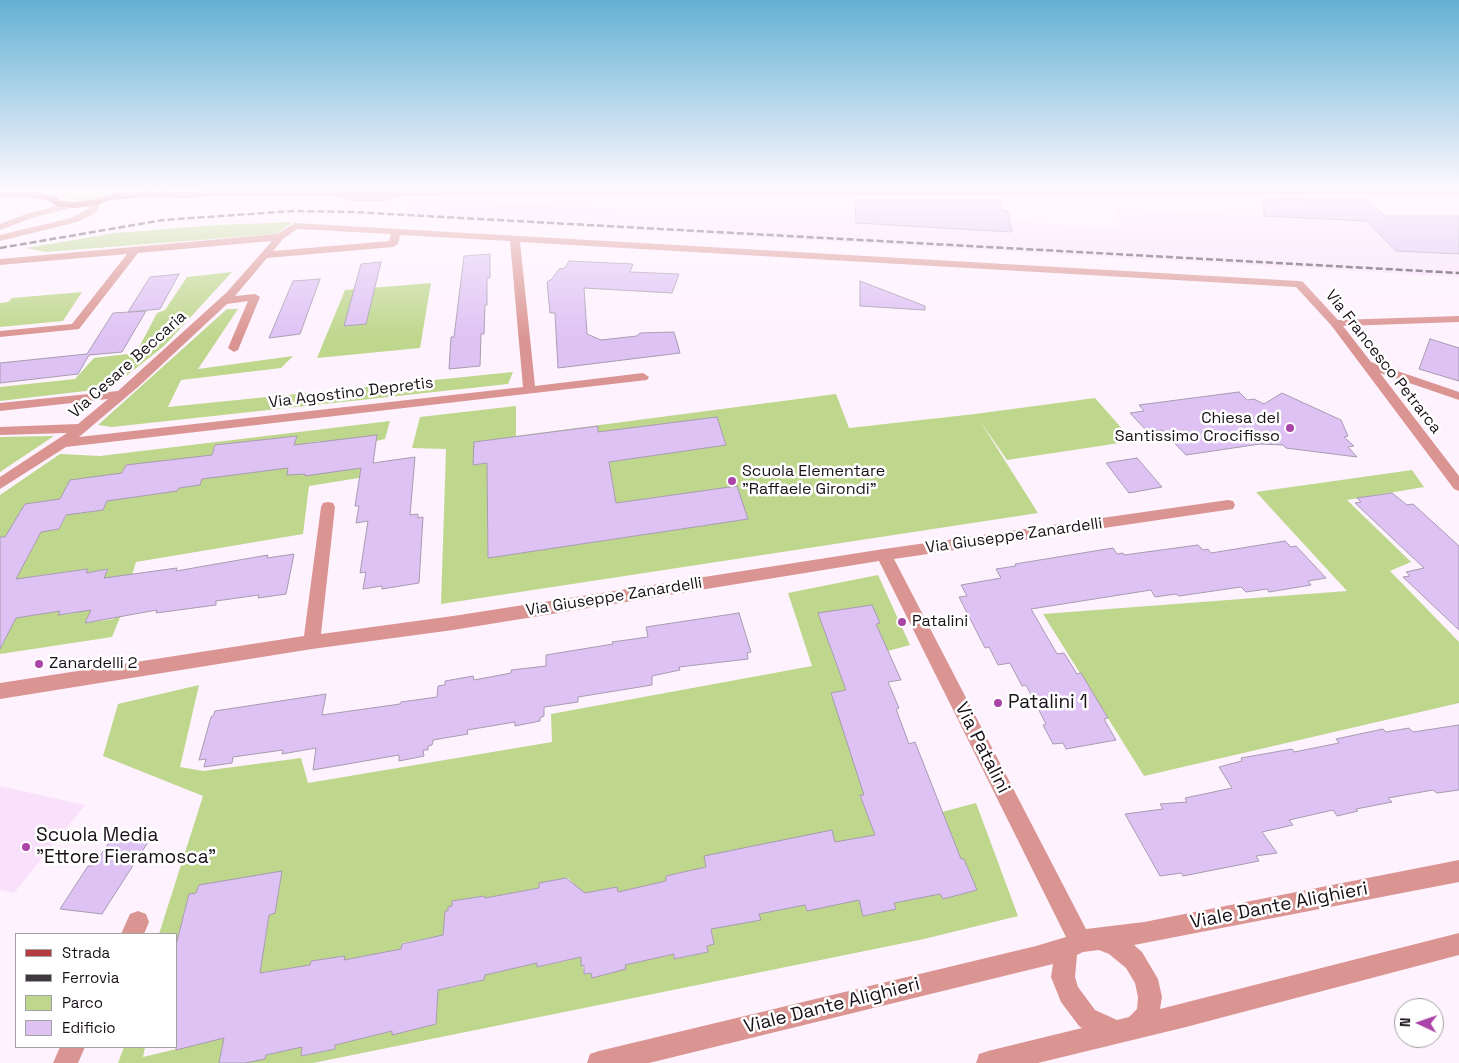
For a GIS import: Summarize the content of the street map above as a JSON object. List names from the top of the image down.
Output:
{
  "streets": {
    "street": [
      "Via Francesco Petrarca",
      "Via Cesare Beccaria",
      "Via Agostino Depretis",
      "Via Giuseppe Zanardelli",
      "Via Patalini",
      "Viale Dante Alighieri"
    ]
  },
  "crossings": [
    ["Via Cesare Beccaria", "Via Agostino Depretis"],
    ["Via Giuseppe Zanardelli", "Via Patalini"],
    ["Via Patalini", "Viale Dante Alighieri"]
  ],
  "places": [
    "Chiesa del Santissimo Crocifisso",
    "Scuola Elementare \"Raffaele Girondi\"",
    "Patalini",
    "Zanardelli 2",
    "Patalini 1",
    "Scuola Media \"Ettore Fieramosca\""
  ],
  "legend": [
    "Strada",
    "Ferrovia",
    "Parco",
    "Edificio"
  ],
  "north": "left"
}
